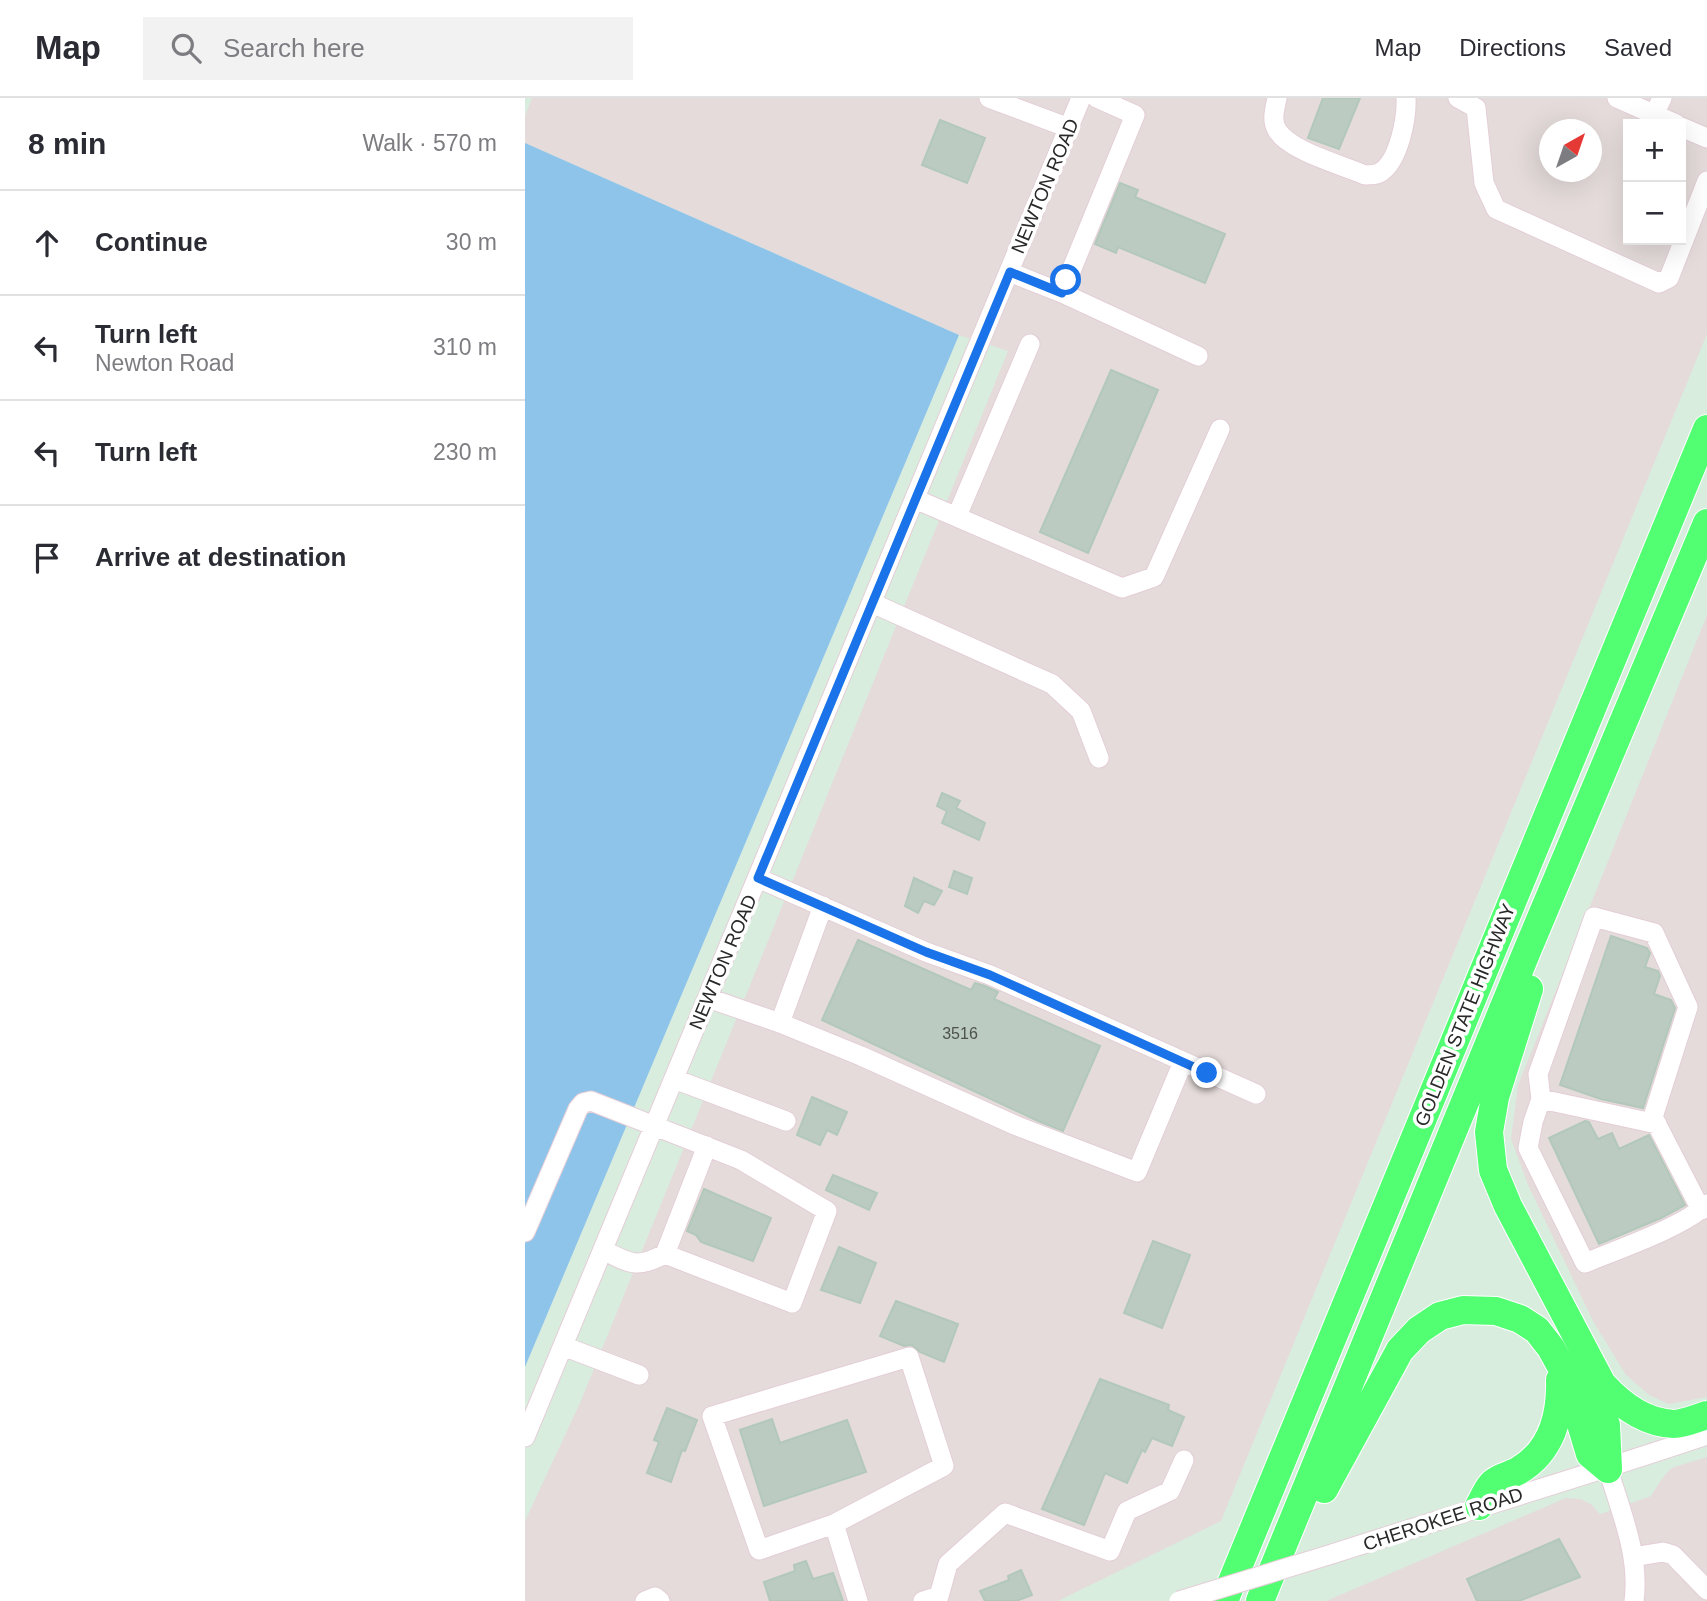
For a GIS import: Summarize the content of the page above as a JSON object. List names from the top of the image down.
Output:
{
  "streets": {
    "highway": ["GOLDEN STATE HIGHWAY"],
    "street": ["NEWTON ROAD", "CHEROKEE ROAD"]
  },
  "house_numbers": ["3516"],
  "north": "top right",
  "page": {
    "header": "Map",
    "search": "Search here",
    "nav": ["Map", "Directions", "Saved"],
    "heading": ["8 min", "Walk · 570 m"],
    "map_buttons": ["+", "−"],
    "list": [
      ["Continue", "30 m"],
      ["Turn left", "Newton Road", "310 m"],
      ["Turn left", "230 m"],
      "Arrive at destination"
    ]
  }
}
